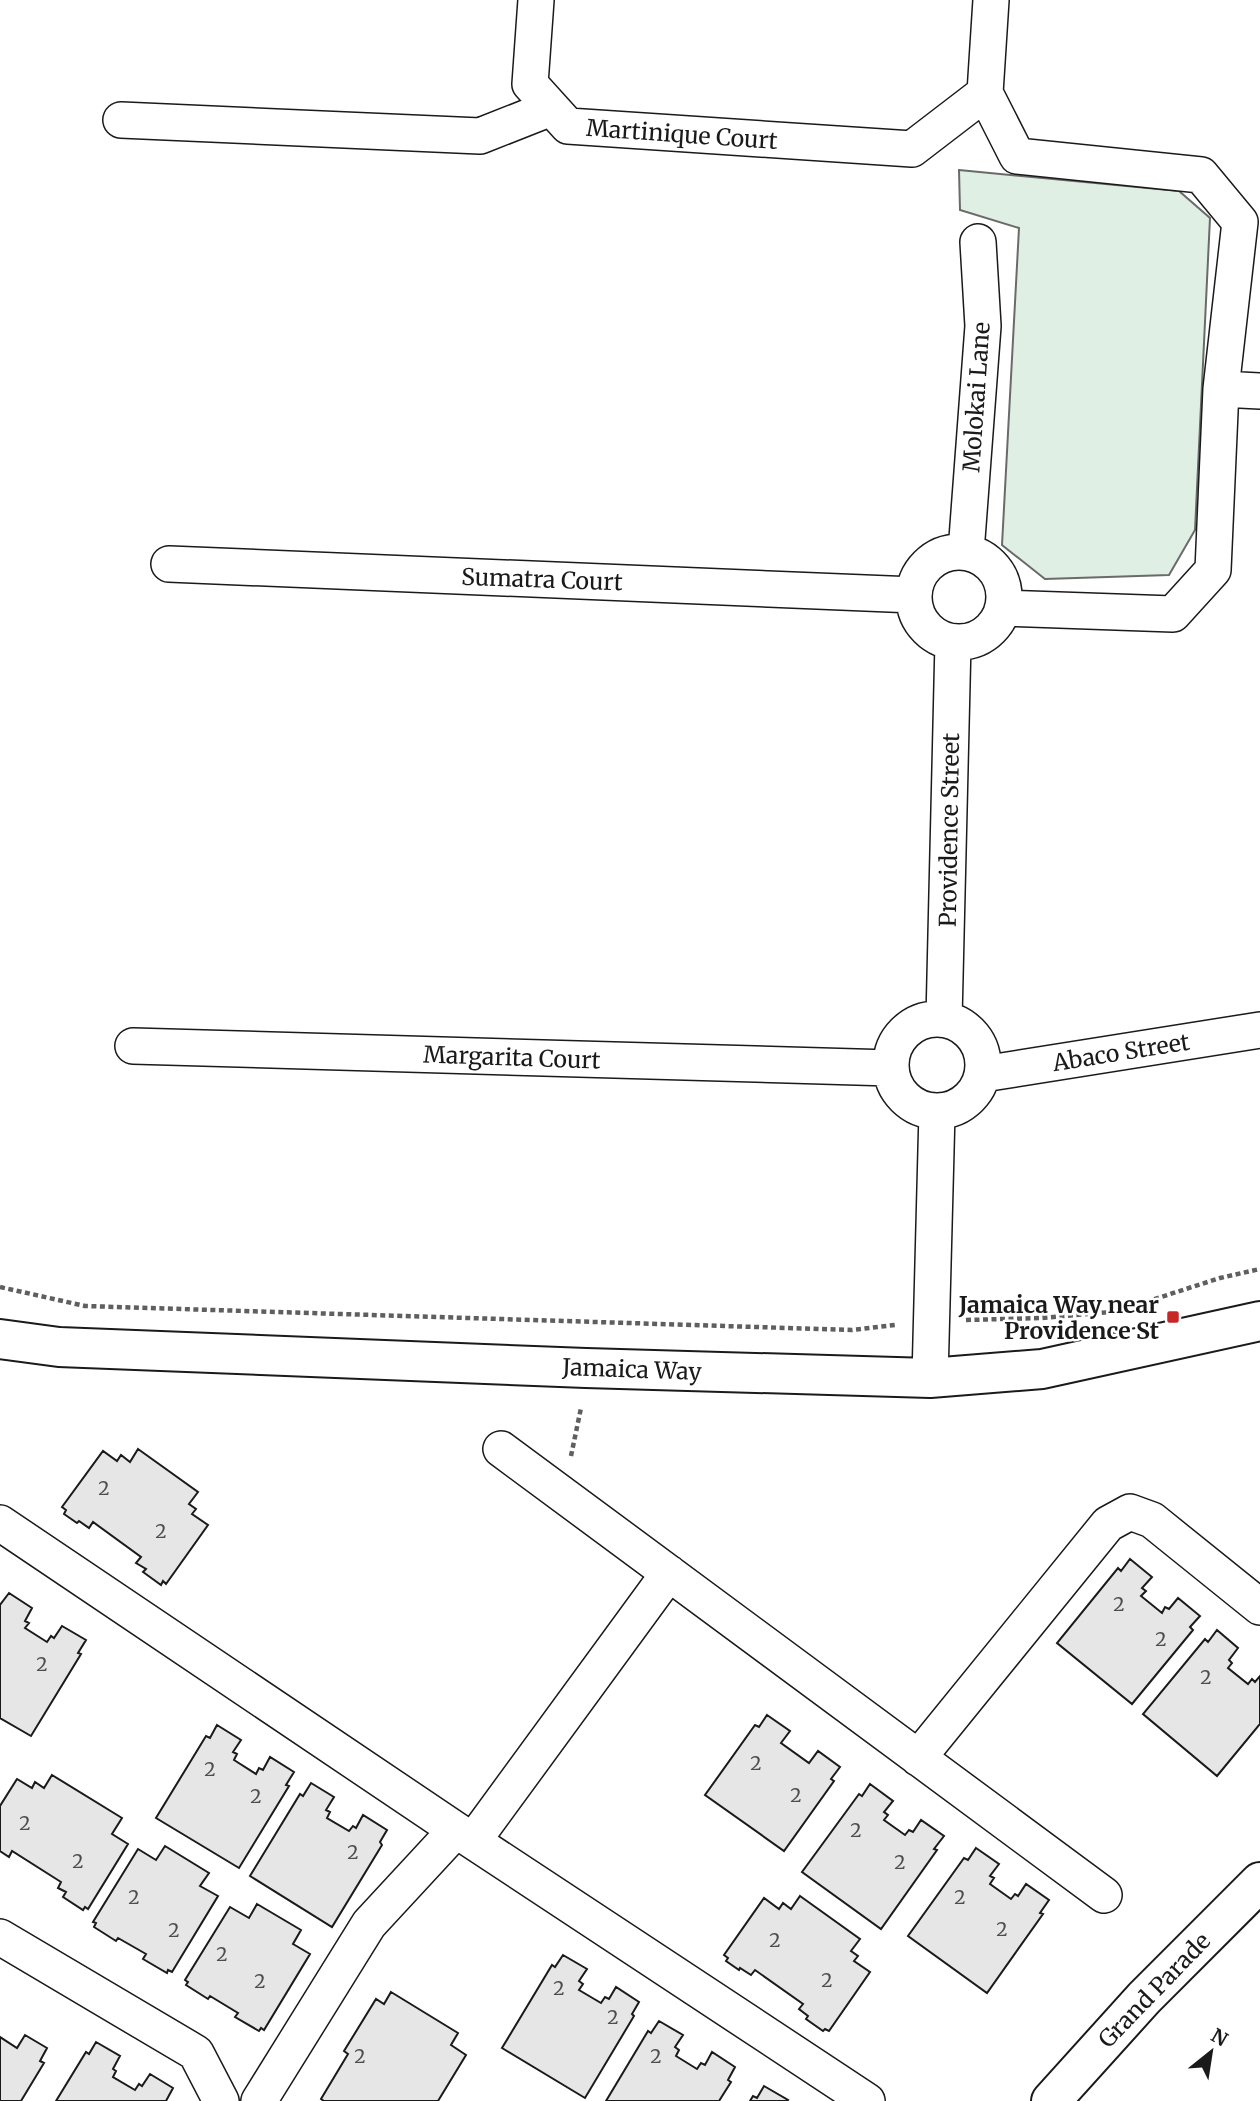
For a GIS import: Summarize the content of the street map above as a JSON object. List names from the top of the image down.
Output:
{
  "streets": {
    "street": [
      "Martinique Court",
      "Molokai Lane",
      "Sumatra Court",
      "Providence Street",
      "Abaco Street",
      "Margarita Court",
      "Jamaica Way",
      "Grand Parade"
    ]
  },
  "crossings": [
    ["Molokai Lane", "Sumatra Court"],
    ["Molokai Lane", "Providence Street"],
    ["Sumatra Court", "Providence Street"],
    ["Providence Street", "Abaco Street"],
    ["Providence Street", "Margarita Court"],
    ["Abaco Street", "Margarita Court"]
  ],
  "places": {
    "transit": ["Jamaica Way near Providence St"]
  },
  "house_numbers": [
    "2",
    "2",
    "2",
    "2",
    "2",
    "2",
    "2",
    "2",
    "2",
    "2",
    "2",
    "2",
    "2",
    "2",
    "2",
    "2",
    "2",
    "2",
    "2",
    "2",
    "2",
    "2",
    "2",
    "2",
    "2",
    "2",
    "2"
  ],
  "north": "top right"
}
